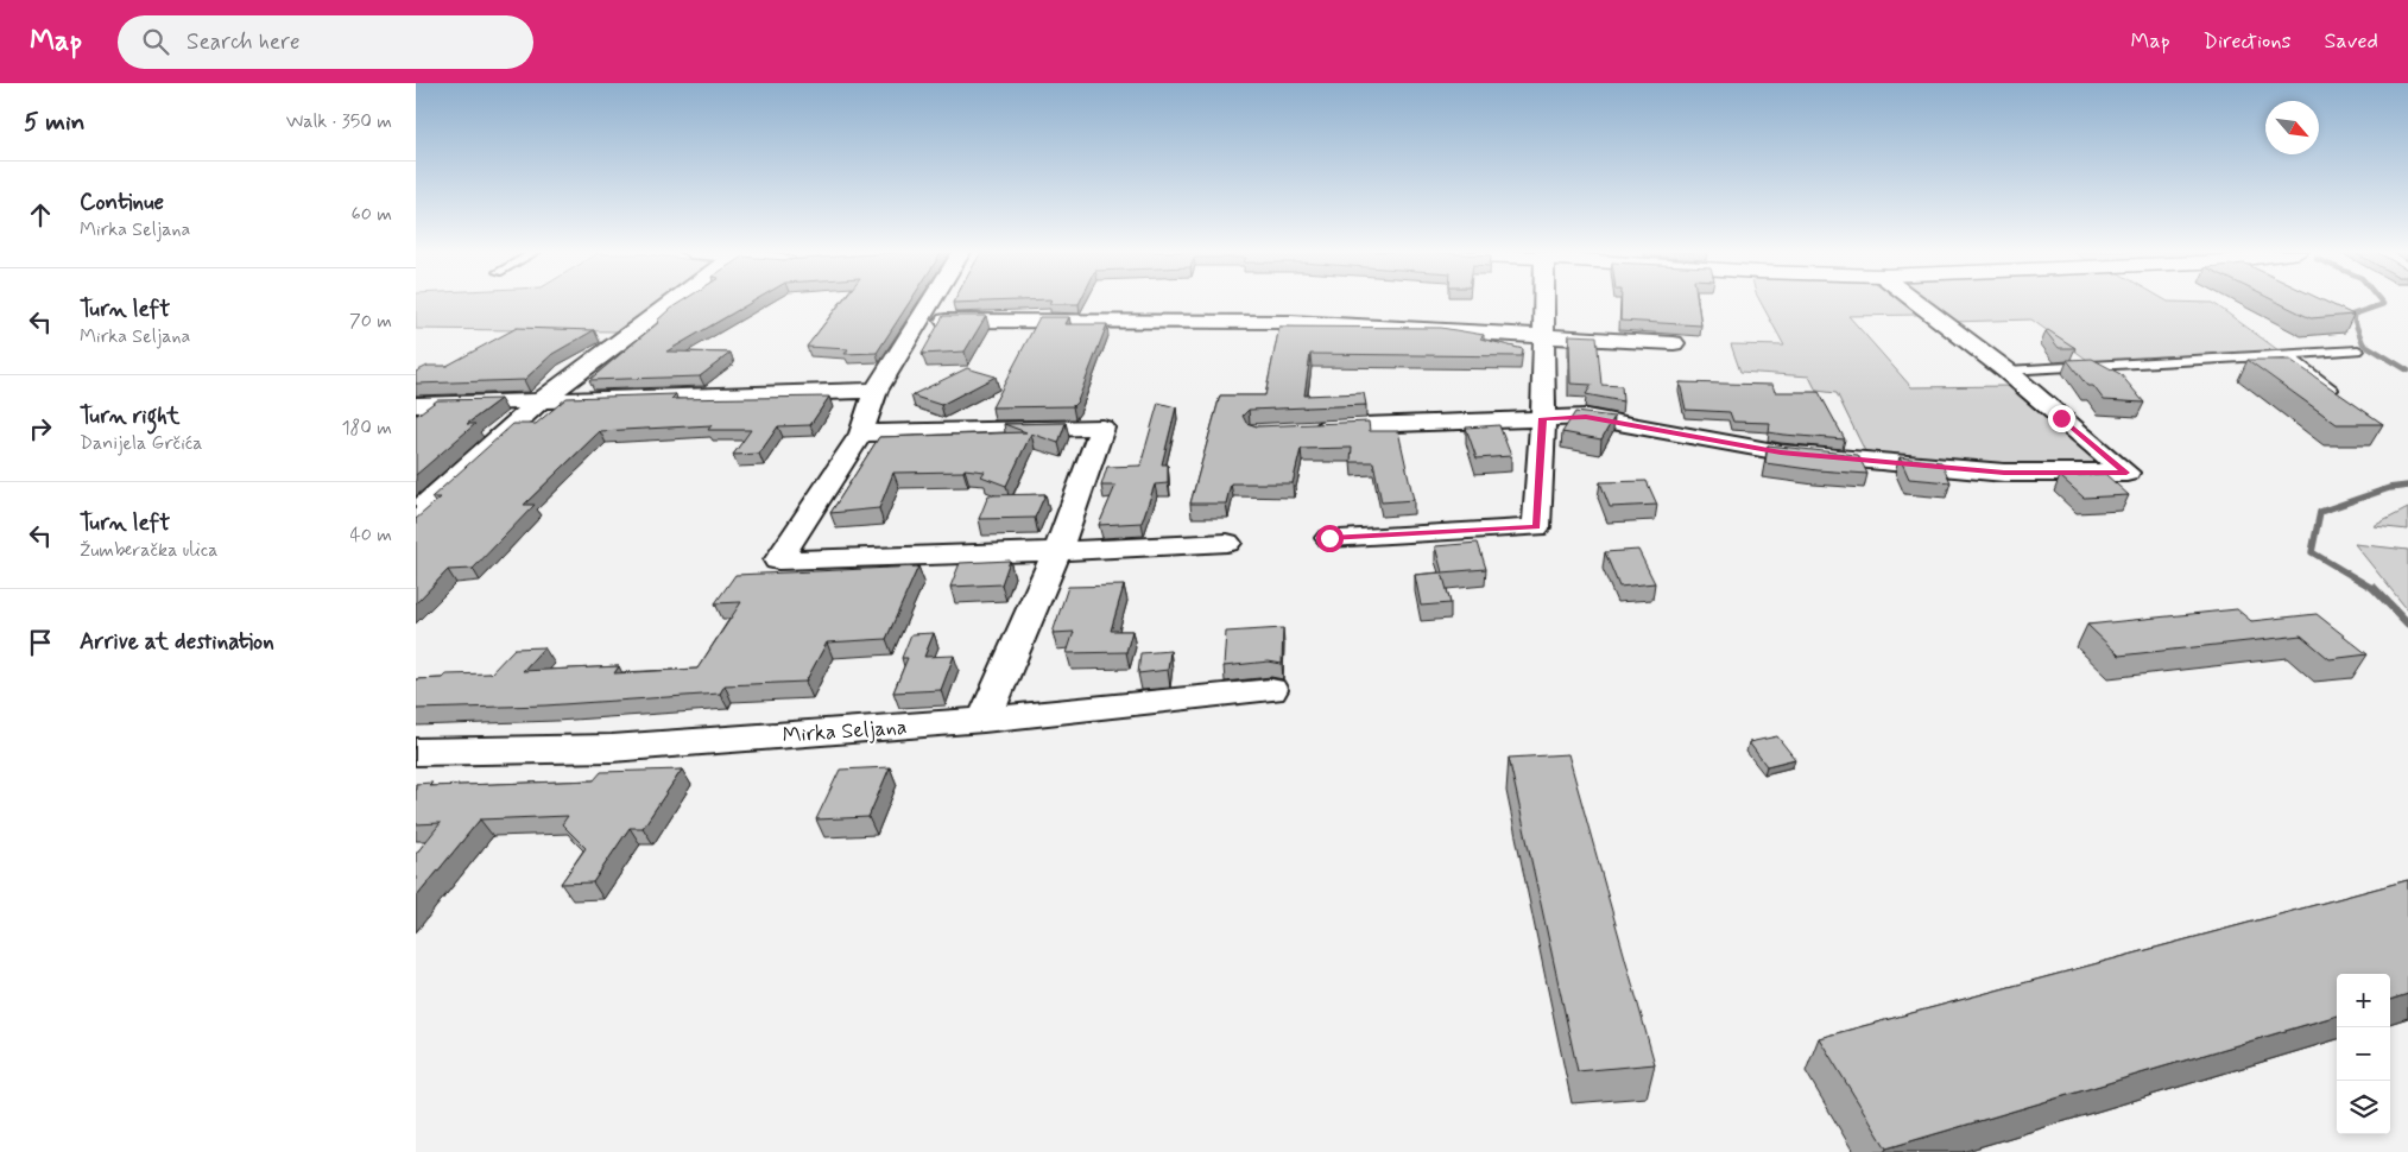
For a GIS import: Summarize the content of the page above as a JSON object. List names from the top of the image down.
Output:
{
  "streets": {
    "street": ["Mirka Seljana"]
  },
  "north": "bottom right",
  "page": {
    "header": "Map",
    "search": "Search here",
    "nav": ["Map", "Directions", "Saved"],
    "heading": ["5 min", "Walk · 350 m"],
    "list": [
      ["Continue", "Mirka Seljana", "60 m"],
      ["Turn left", "Mirka Seljana", "70 m"],
      ["Turn right", "Danijela Grčića", "180 m"],
      ["Turn left", "Žumberačka ulica", "40 m"],
      "Arrive at destination"
    ],
    "map_buttons": ["+", "−"]
  }
}
